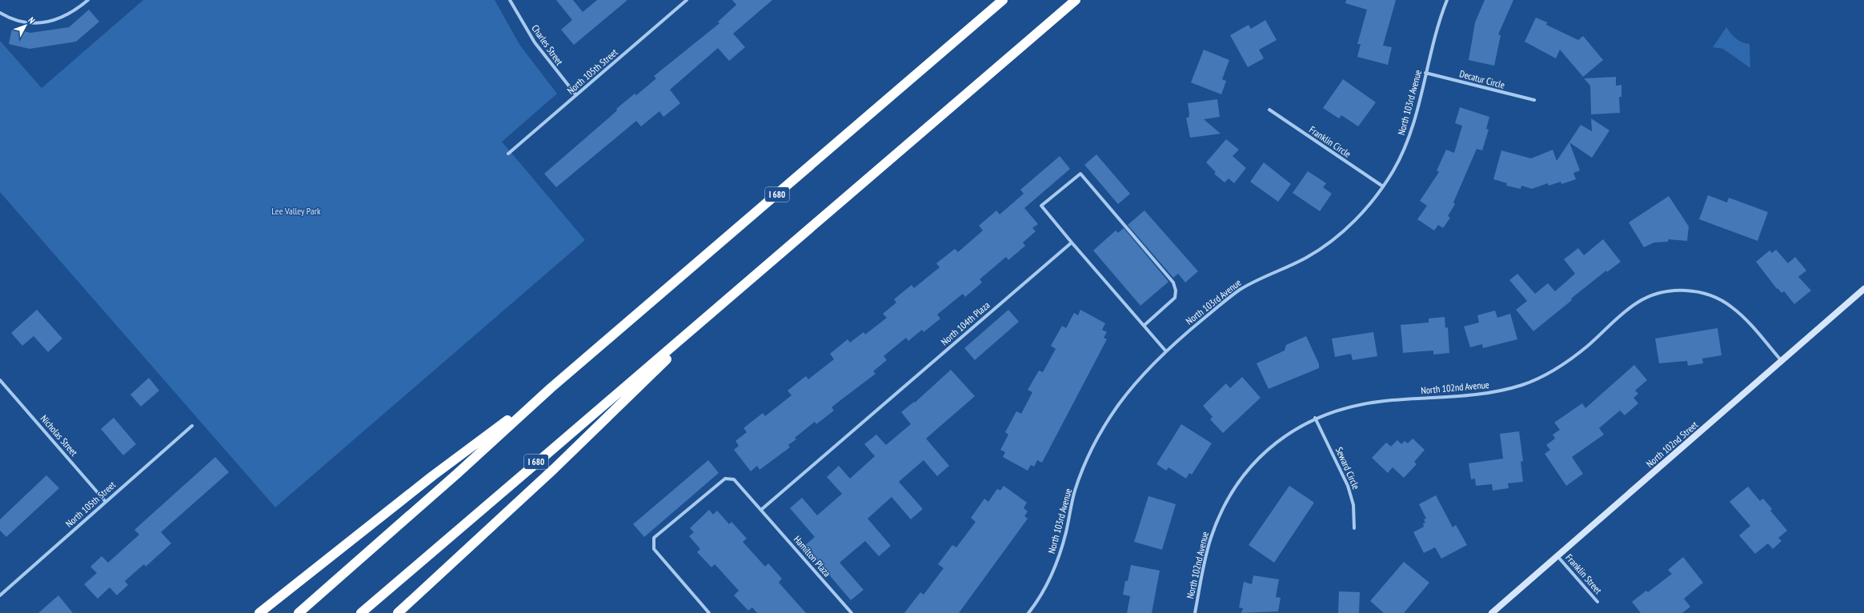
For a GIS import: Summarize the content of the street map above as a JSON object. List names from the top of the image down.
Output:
{
  "streets": {
    "highway": ["I 680"],
    "main road": ["North 102nd Street"],
    "street": [
      "Charles Street",
      "North 105th Street",
      "Decatur Circle",
      "North 103rd Avenue",
      "Franklin Circle",
      "North 104th Plaza",
      "North 102nd Avenue",
      "Nicholas Street",
      "Seward Circle",
      "Hamilton Plaza",
      "Franklin Street"
    ]
  },
  "crossings": [
    ["Charles Street", "North 105th Street"],
    ["North 105th Street", "Nicholas Street"],
    ["Decatur Circle", "North 103rd Avenue"],
    ["North 103rd Avenue", "Franklin Circle"],
    ["North 104th Plaza", "Hamilton Plaza"],
    ["North 102nd Avenue", "North 102nd Street"],
    ["North 102nd Avenue", "Seward Circle"],
    ["North 102nd Street", "Franklin Street"]
  ],
  "parks": ["Lee Valley Park"],
  "north": "top right"
}
